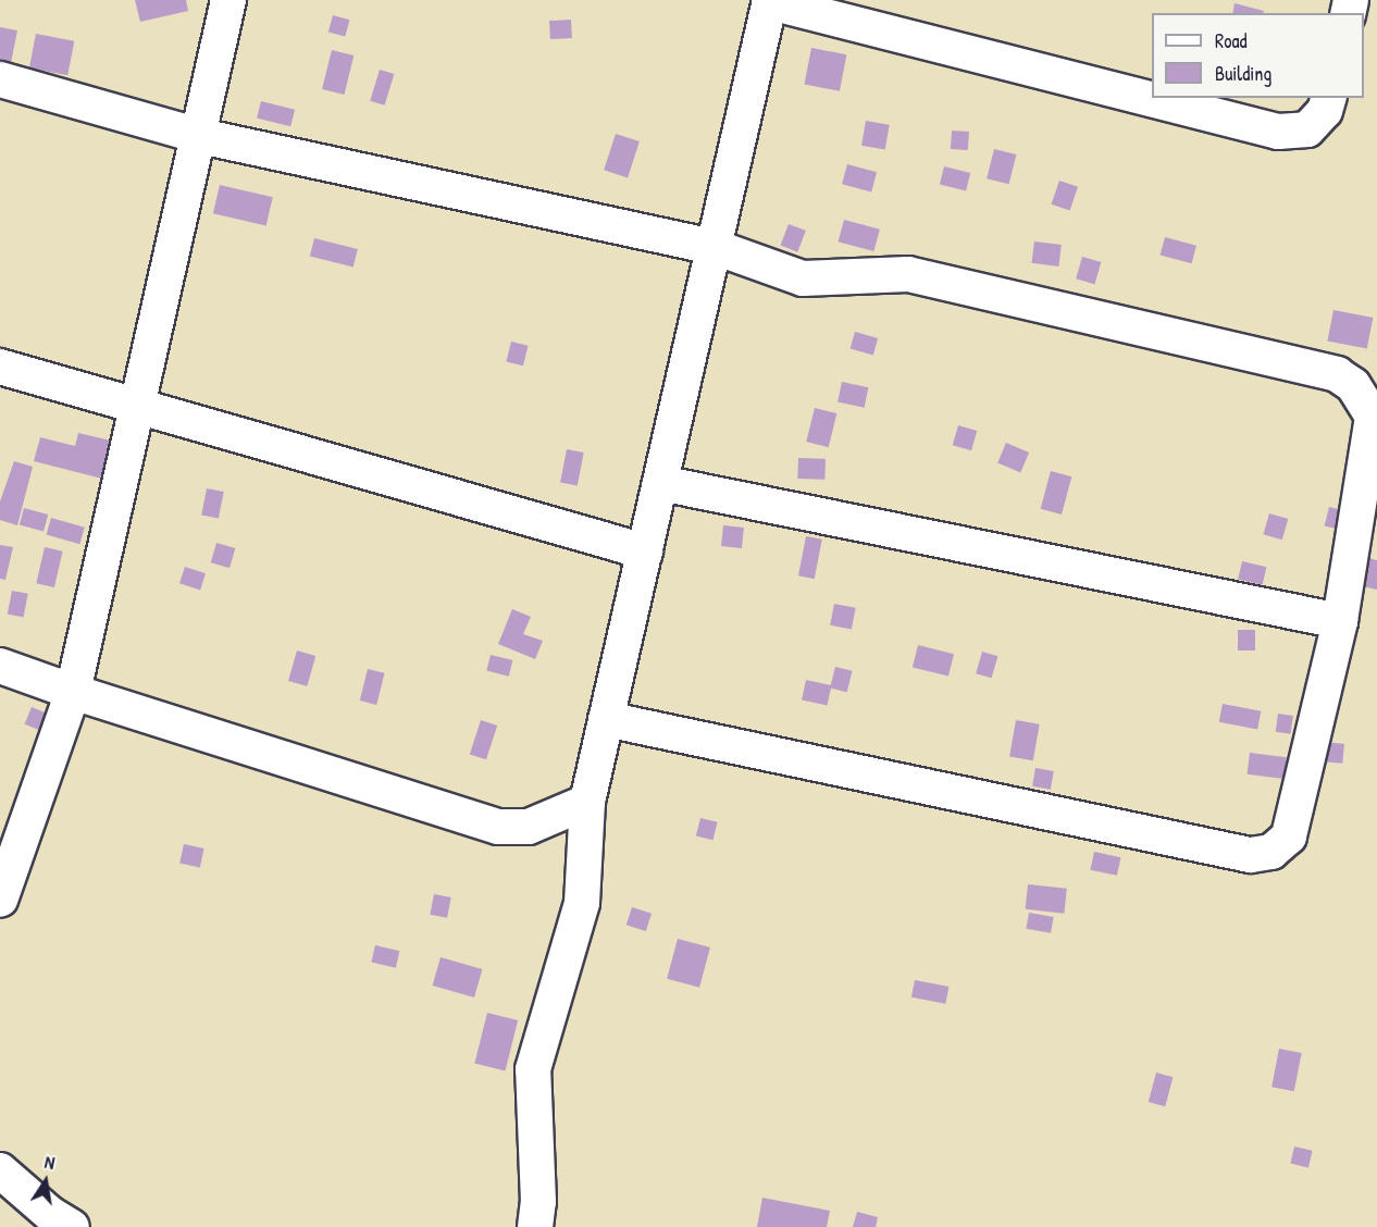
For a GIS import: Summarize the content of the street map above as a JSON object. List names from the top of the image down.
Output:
{
  "legend": ["Road", "Building"],
  "north": "top"
}
